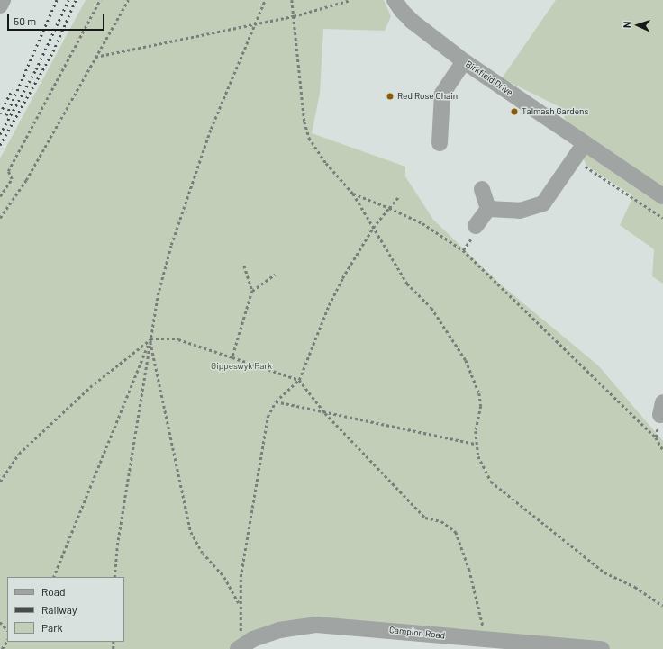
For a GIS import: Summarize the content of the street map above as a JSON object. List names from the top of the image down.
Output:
{
  "streets": {
    "street": ["Birkfield Drive", "Campion Road"]
  },
  "parks": ["Gippeswyk Park"],
  "places": ["Red Rose Chain", "Talmash Gardens"],
  "legend": ["Road", "Railway", "Park"],
  "scale_bar": "50 m",
  "north": "left"
}
